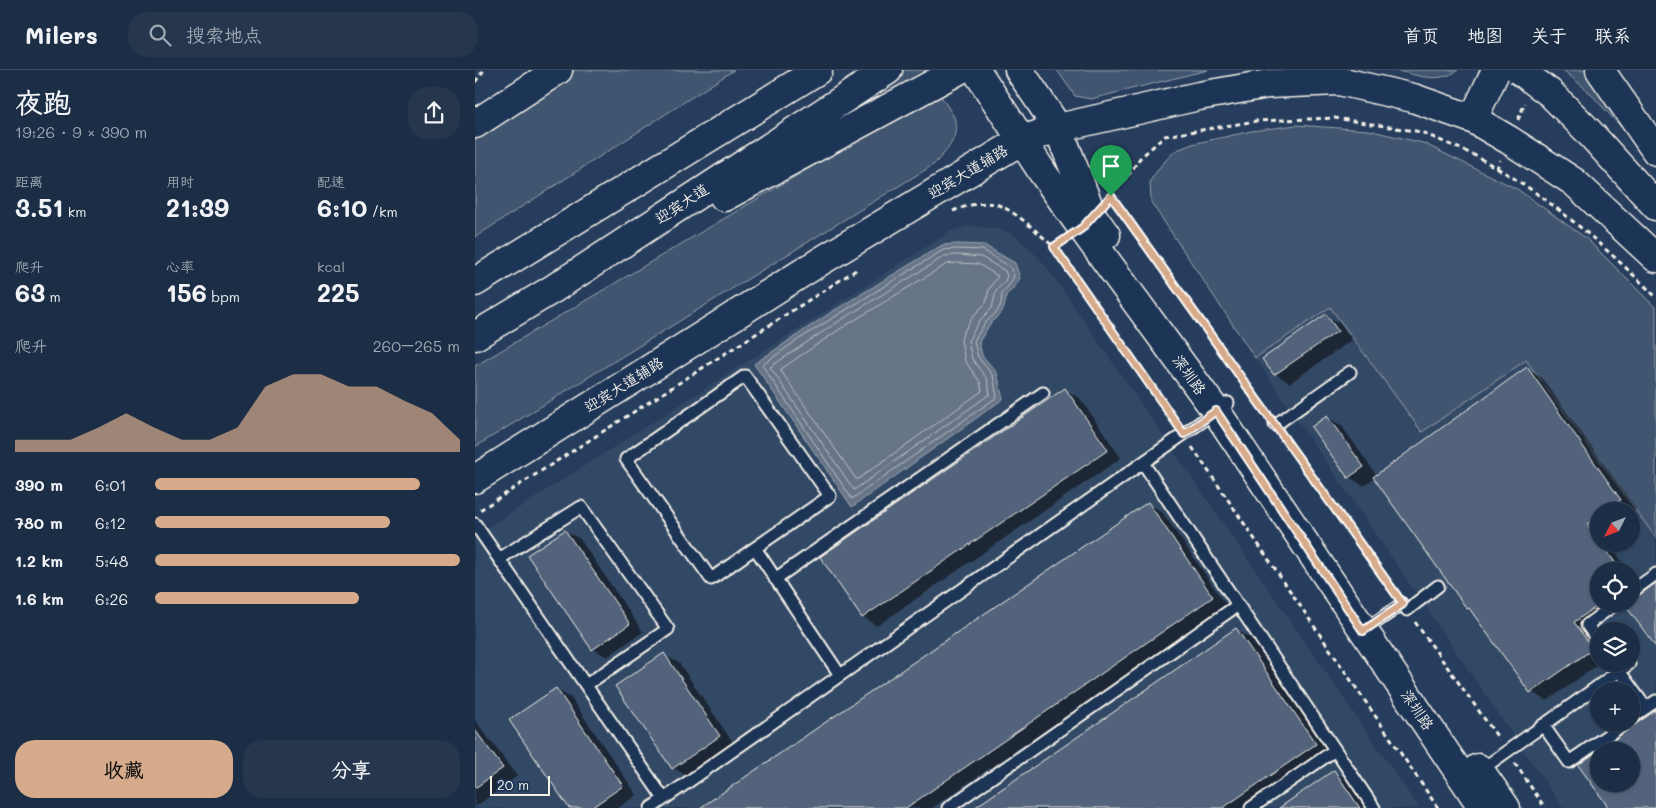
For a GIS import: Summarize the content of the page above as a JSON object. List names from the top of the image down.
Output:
{
  "streets": {
    "main road": ["迎宾大道辅路", "迎宾大道", "深圳路"]
  },
  "crossings": [
    ["迎宾大道辅路", "深圳路"]
  ],
  "scale_bar": "20 m",
  "north": "bottom left",
  "page": {
    "header": "Milers",
    "search": "搜索地点",
    "nav": [
      "首页",
      "地图",
      "关于",
      "联系"
    ],
    "heading": ["夜跑", "19:26 · 9 × 390 m"],
    "stats": [
      ["距离", "3.51 km"],
      ["用时", "21:39"],
      ["配速", "6:10 /km"],
      ["爬升", "63 m"],
      ["心率", "156 bpm"],
      ["kcal", "225"]
    ],
    "chart": ["爬升", "260–265 m"],
    "list": [
      {
        "name": "390 m",
        "note": "6:01"
      },
      {
        "name": "780 m",
        "note": "6:12"
      },
      {
        "name": "1.2 km",
        "note": "5:48"
      },
      {
        "name": "1.6 km",
        "note": "6:26"
      }
    ],
    "map_buttons": ["+", "−"],
    "buttons": ["收藏", "分享"],
    "scale": "20 m"
  }
}
